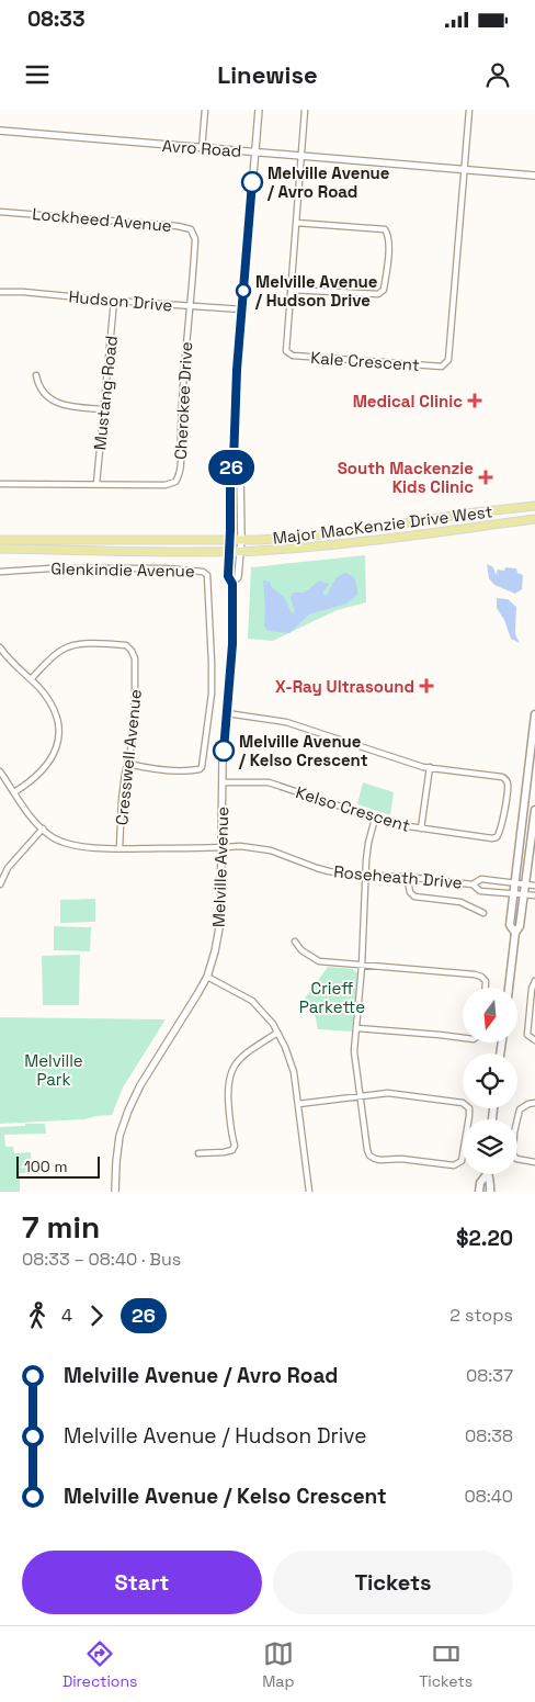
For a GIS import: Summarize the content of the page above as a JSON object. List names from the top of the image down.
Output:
{
  "streets": {
    "main road": ["Major MacKenzie Drive West"],
    "street": [
      "Avro Road",
      "Lockheed Avenue",
      "Hudson Drive",
      "Kale Crescent",
      "Mustang Road",
      "Cherokee Drive",
      "Glenkindie Avenue",
      "Cresswell Avenue",
      "Kelso Crescent",
      "Melville Avenue",
      "Roseheath Drive"
    ]
  },
  "crossings": [
    ["Avro Road", "Kale Crescent"],
    ["Avro Road", "Melville Avenue"],
    ["Lockheed Avenue", "Hudson Drive"],
    ["Lockheed Avenue", "Cherokee Drive"],
    ["Hudson Drive", "Mustang Road"],
    ["Hudson Drive", "Cherokee Drive"],
    ["Hudson Drive", "Melville Avenue"],
    ["Mustang Road", "Cherokee Drive"],
    ["Major MacKenzie Drive West", "Melville Avenue"],
    ["Glenkindie Avenue", "Cresswell Avenue"],
    ["Cresswell Avenue", "Roseheath Drive"],
    ["Kelso Crescent", "Melville Avenue"],
    ["Melville Avenue", "Roseheath Drive"]
  ],
  "parks": ["Crieff Parkette", "Melville Park"],
  "places": {
    "other": ["Melville Avenue / Avro Road", "Melville Avenue / Hudson Drive", "Melville Avenue / Kelso Crescent"],
    "health": ["Medical Clinic", "South Mackenzie Kids Clinic", "X-Ray Ultrasound"]
  },
  "lines": ["bus line 26"],
  "scale_bar": "100 m",
  "north": "bottom",
  "page": {
    "status": "08:33",
    "header": "Linewise",
    "on_map": "26",
    "scale": "100 m",
    "heading": ["7 min", "08:33 – 08:40 · Bus", "$2.20"],
    "legs": ["4", "26", "2 stops"],
    "list": [
      {
        "name": "Melville Avenue / Avro Road",
        "value": "08:37"
      },
      {
        "name": "Melville Avenue / Hudson Drive",
        "value": "08:38"
      },
      {
        "name": "Melville Avenue / Kelso Crescent",
        "value": "08:40"
      }
    ],
    "buttons": ["Start", "Tickets"],
    "tabs": ["Directions", "Map", "Tickets"]
  }
}
